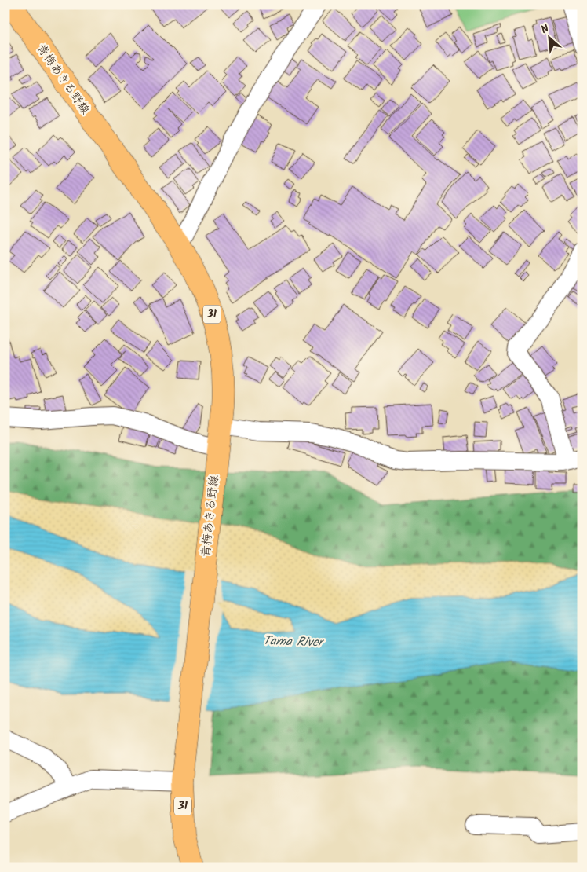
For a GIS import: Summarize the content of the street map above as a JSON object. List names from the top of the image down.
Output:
{
  "streets": {
    "main road": ["青梅あきる野線", "31"]
  },
  "water": ["Tama River"],
  "north": "top left"
}
